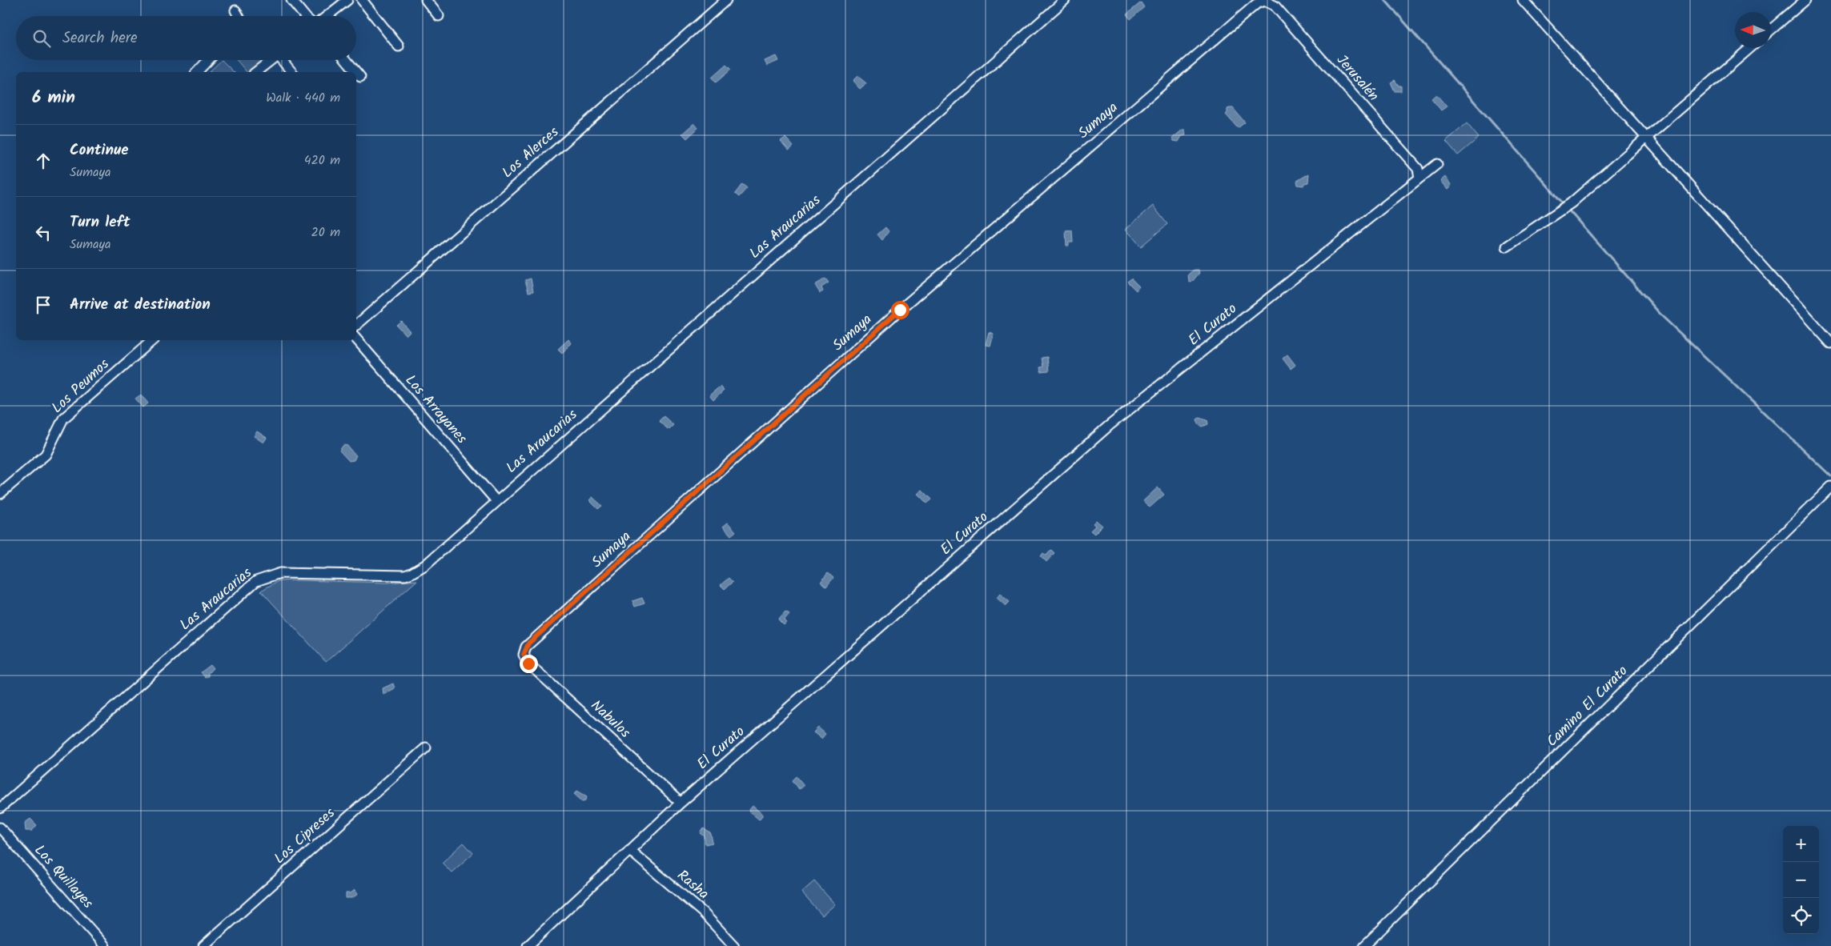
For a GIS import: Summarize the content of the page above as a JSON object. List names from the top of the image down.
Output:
{
  "streets": {
    "street": [
      "Jerusalén",
      "Sumaya",
      "Los Alerces",
      "Las Araucarias",
      "El Curato",
      "Los Peumos",
      "Los Arrayanes",
      "Camino El Curato",
      "Nabulos",
      "Los Cipreses",
      "Los Quillayes",
      "Rasha"
    ]
  },
  "crossings": [
    ["Jerusalén", "Sumaya"],
    ["Jerusalén", "El Curato"],
    ["Sumaya", "Nabulos"],
    ["Las Araucarias", "Los Arrayanes"],
    ["El Curato", "Nabulos"],
    ["El Curato", "Rasha"]
  ],
  "north": "left",
  "page": {
    "search": "Search here",
    "heading": ["6 min", "Walk · 440 m"],
    "list": [
      ["Continue", "Sumaya", "420 m"],
      ["Turn left", "Sumaya", "20 m"],
      "Arrive at destination"
    ],
    "map_buttons": ["+", "−"]
  }
}
